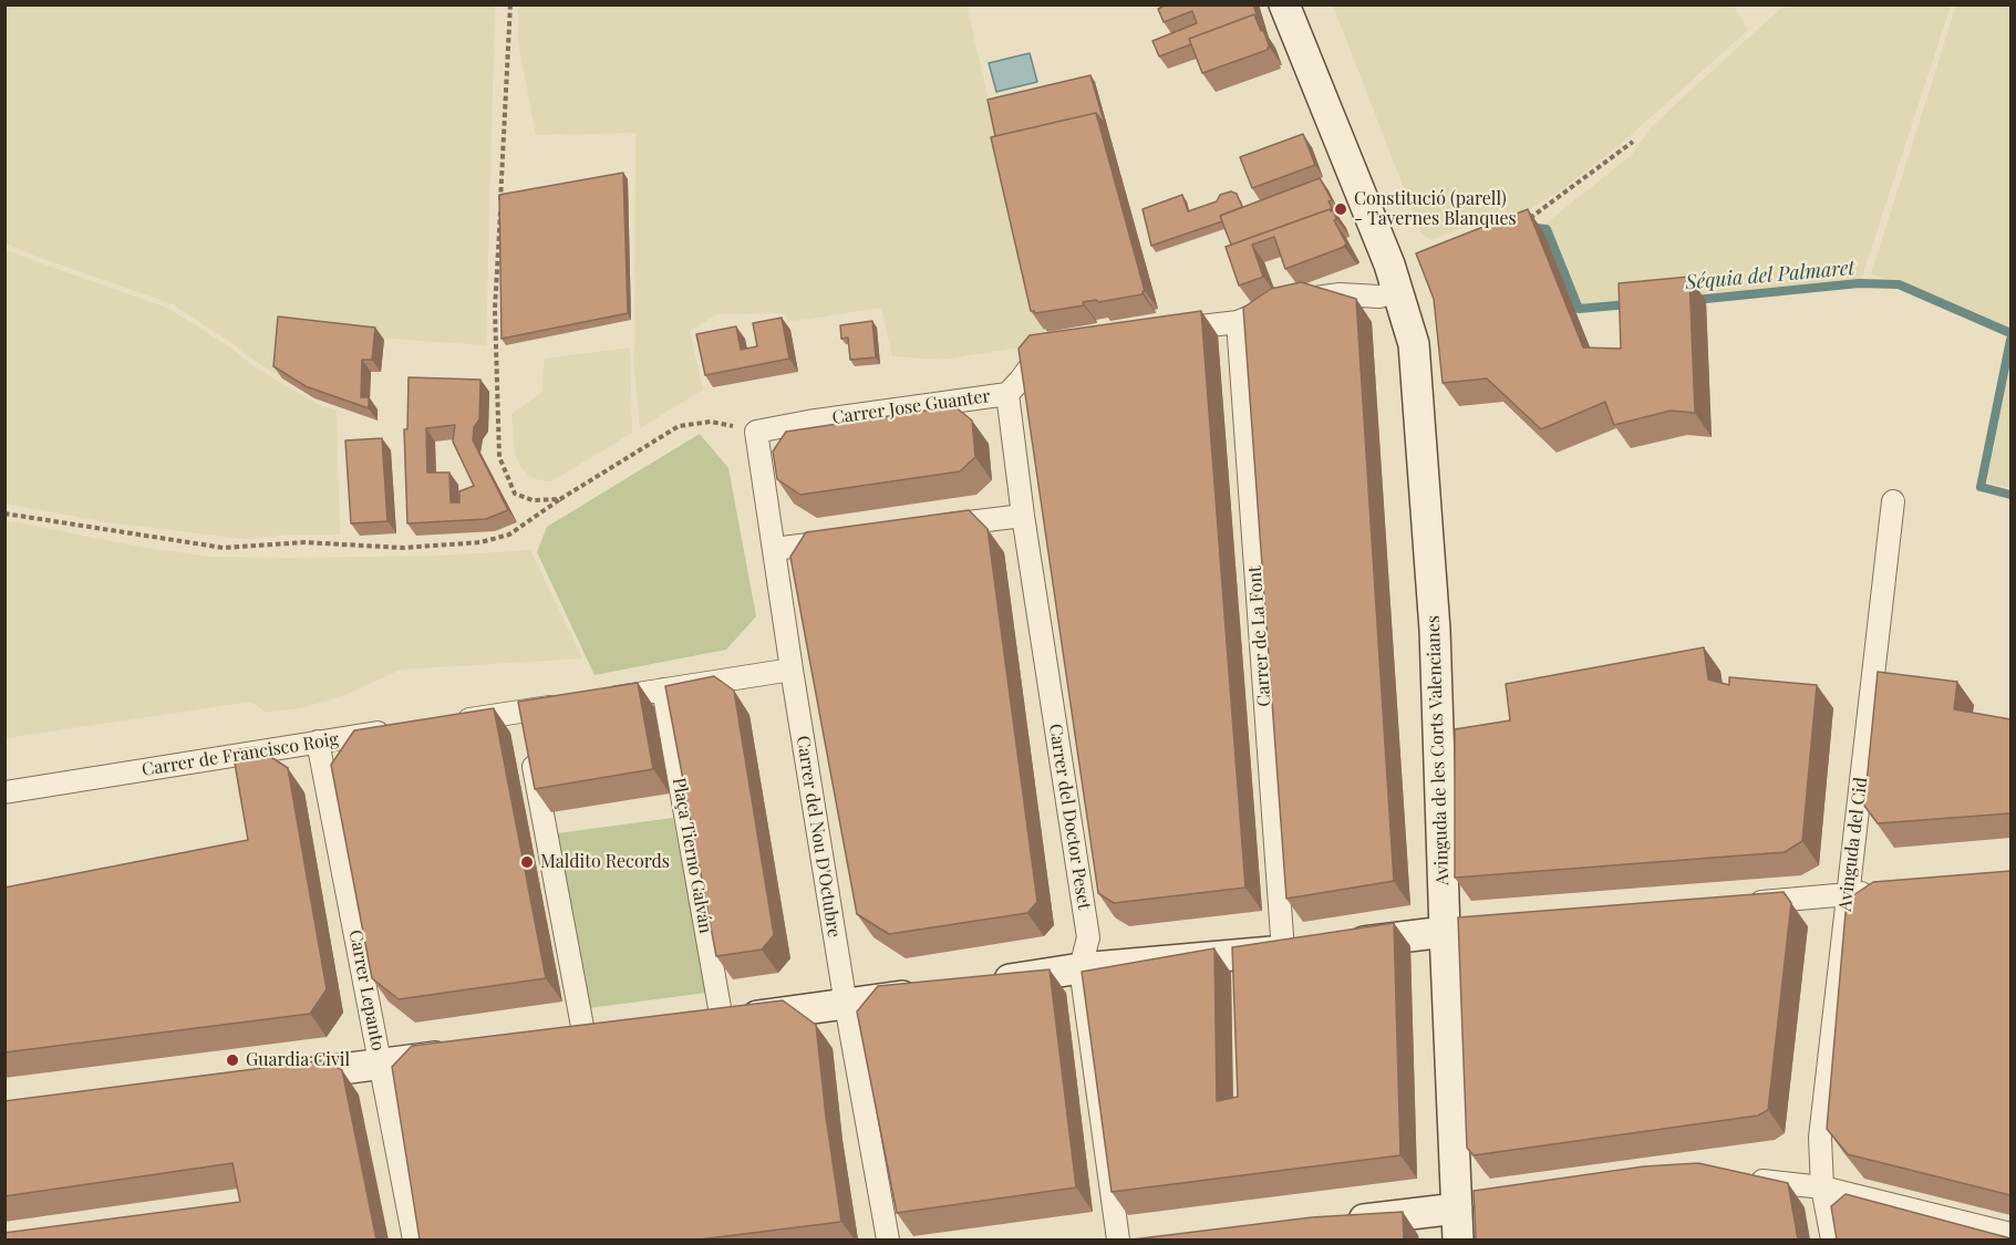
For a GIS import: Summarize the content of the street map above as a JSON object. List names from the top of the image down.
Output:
{
  "streets": {
    "main road": ["Avinguda de les Corts Valencianes"],
    "street": [
      "Carrer Jose Guanter",
      "Carrer de La Font",
      "Carrer de Francisco Roig",
      "Carrer del Doctor Peset",
      "Carrer del Nou D'Octubre",
      "Avinguda del Cid",
      "Plaça Tierno Galván",
      "Carrer Lepanto"
    ]
  },
  "crossings": [
    ["Carrer Jose Guanter", "Carrer del Doctor Peset"],
    ["Carrer Jose Guanter", "Carrer del Nou D'Octubre"],
    ["Carrer de Francisco Roig", "Carrer Lepanto"]
  ],
  "water": ["Séquia del Palmaret"],
  "places": ["Constitució (parell) - Tavernes Blanques", "Maldito Records", "Guardia Civil"]
}
